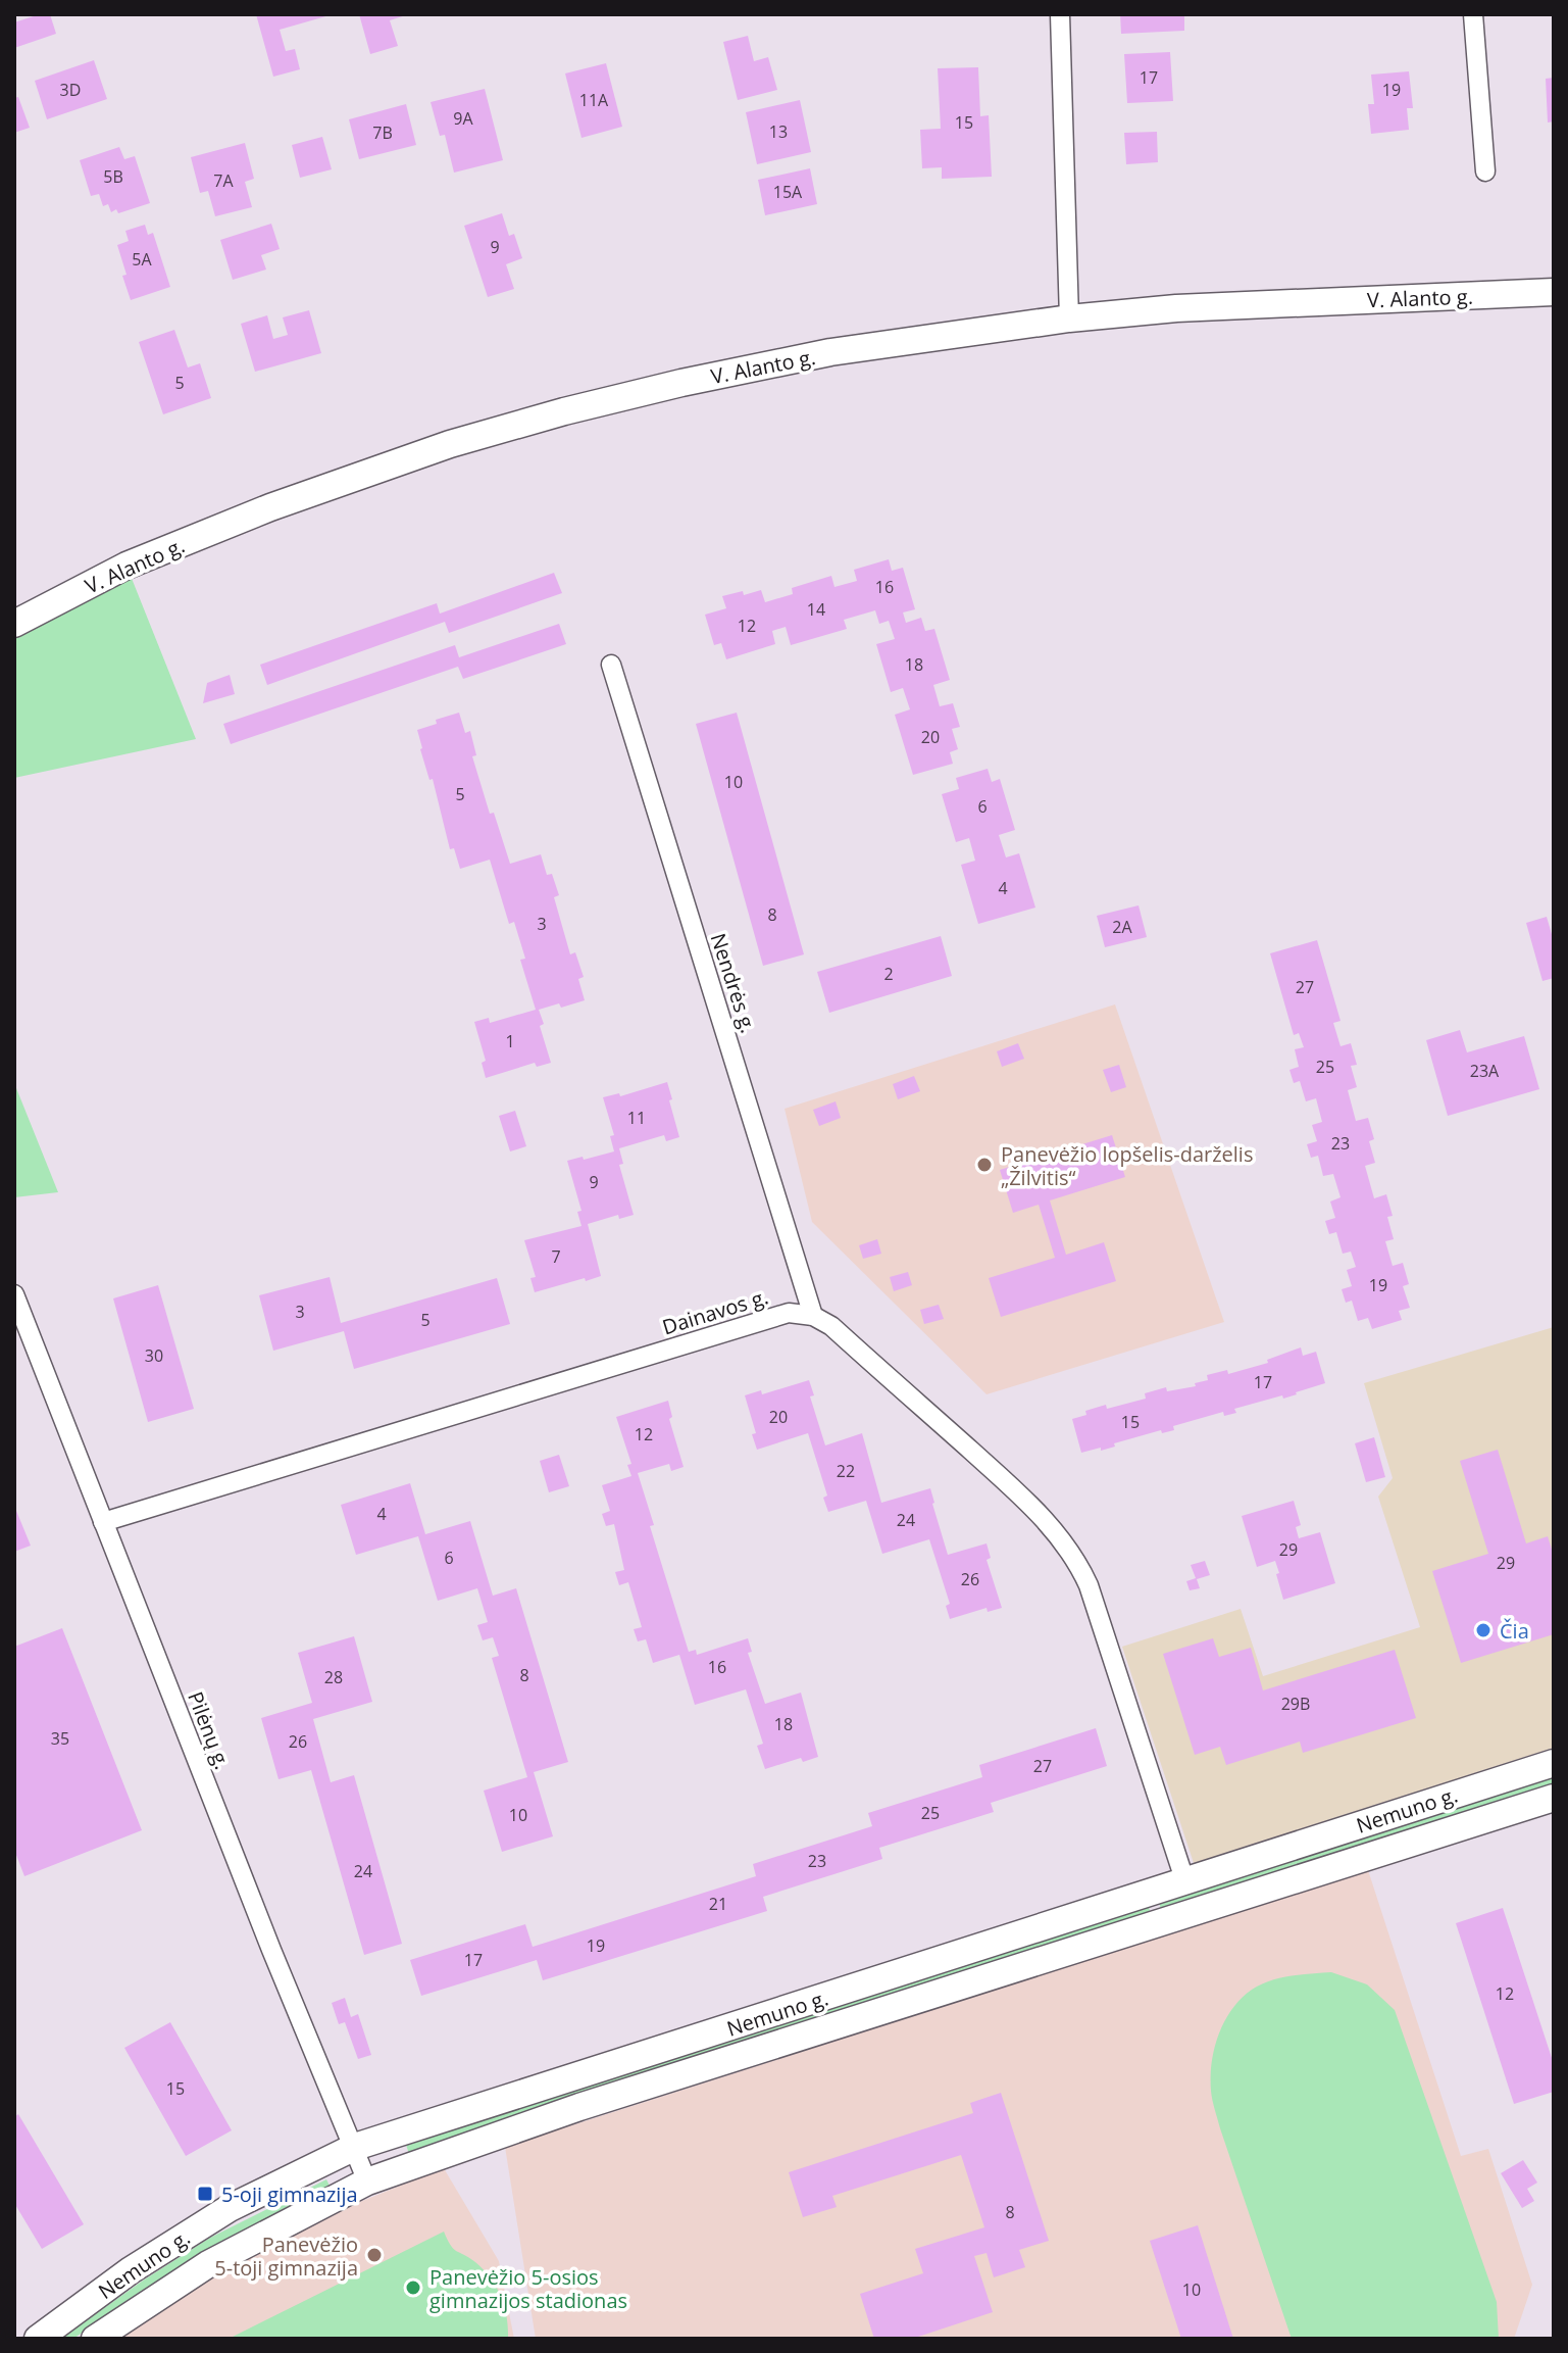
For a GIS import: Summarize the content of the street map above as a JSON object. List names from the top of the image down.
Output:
{
  "streets": {
    "main road": ["V. Alanto g.", "Nemuno g."],
    "street": ["Nendrės g.", "Dainavos g.", "Pilėnų g."]
  },
  "crossings": [
    ["Nendrės g.", "Dainavos g."],
    ["Dainavos g.", "Pilėnų g."],
    ["Pilėnų g.", "Nemuno g."]
  ],
  "places": {
    "other": [
      "Panevėžio lopšelis-darželis „Žilvitis“",
      "Čia",
      "Panevėžio 5-toji gimnazija",
      "Panevėžio 5-osios gimnazijos stadionas"
    ],
    "transit": ["5-oji gimnazija"]
  },
  "house_numbers": [
    "17",
    "3D",
    "19",
    "11A",
    "9A",
    "15",
    "13",
    "7B",
    "5B",
    "7A",
    "15A",
    "9",
    "5A",
    "5",
    "16",
    "14",
    "12",
    "18",
    "20",
    "10",
    "5",
    "6",
    "4",
    "8",
    "3",
    "2A",
    "2",
    "27",
    "1",
    "25",
    "23A",
    "11",
    "23",
    "9",
    "7",
    "19",
    "3",
    "5",
    "30",
    "17",
    "20",
    "15",
    "12",
    "22",
    "4",
    "24",
    "29",
    "6",
    "29",
    "26",
    "16",
    "8",
    "28",
    "29B",
    "18",
    "35",
    "26",
    "27",
    "25",
    "10",
    "23",
    "24",
    "21",
    "19",
    "17",
    "12",
    "15",
    "8",
    "10"
  ]
}
